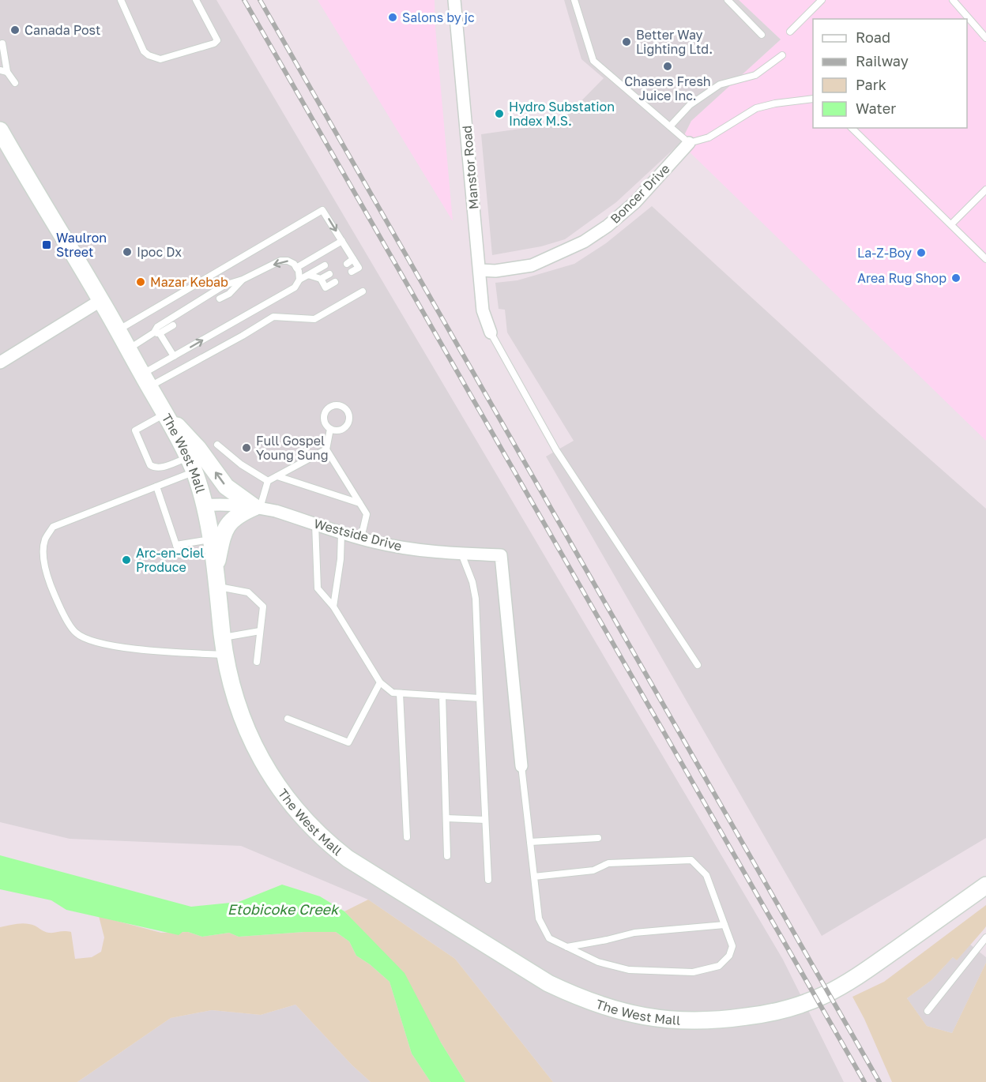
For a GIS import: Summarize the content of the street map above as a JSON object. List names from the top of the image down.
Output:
{
  "streets": {
    "main road": ["The West Mall"],
    "street": ["Manstor Road", "Boncer Drive", "Westside Drive"]
  },
  "crossings": [
    ["Manstor Road", "Boncer Drive"],
    ["The West Mall", "Westside Drive"]
  ],
  "water": ["Etobicoke Creek"],
  "places": {
    "other": [
      "Salons by jc",
      "Canada Post",
      "Better Way Lighting Ltd.",
      "Chasers Fresh Juice Inc.",
      "Hydro Substation Index M.S.",
      "Ipoc Dx",
      "La-Z-Boy",
      "Area Rug Shop",
      "Mazar Kebab",
      "Full Gospel Young Sung",
      "Arc-en-Ciel Produce"
    ],
    "transit": ["Waulron Street"]
  },
  "legend": [
    "Road",
    "Railway",
    "Park",
    "Water"
  ]
}
